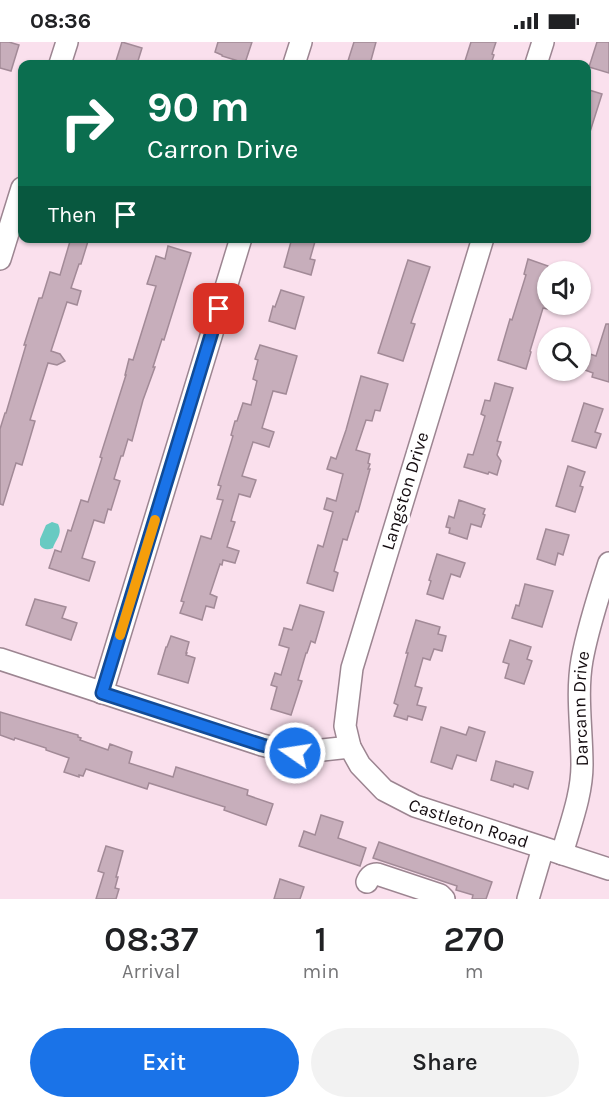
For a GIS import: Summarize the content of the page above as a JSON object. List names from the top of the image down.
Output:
{
  "streets": {
    "street": ["Langston Drive", "Darcann Drive", "Castleton Road"]
  },
  "crossings": [
    ["Langston Drive", "Castleton Road"],
    ["Darcann Drive", "Castleton Road"]
  ],
  "page": {
    "status": "08:36",
    "turn": ["90 m", "Carron Drive"],
    "then": "Then",
    "eta": [
      "08:37",
      "Arrival",
      "1",
      "min",
      "270",
      "m"
    ],
    "buttons": ["Exit", "Share"]
  }
}
